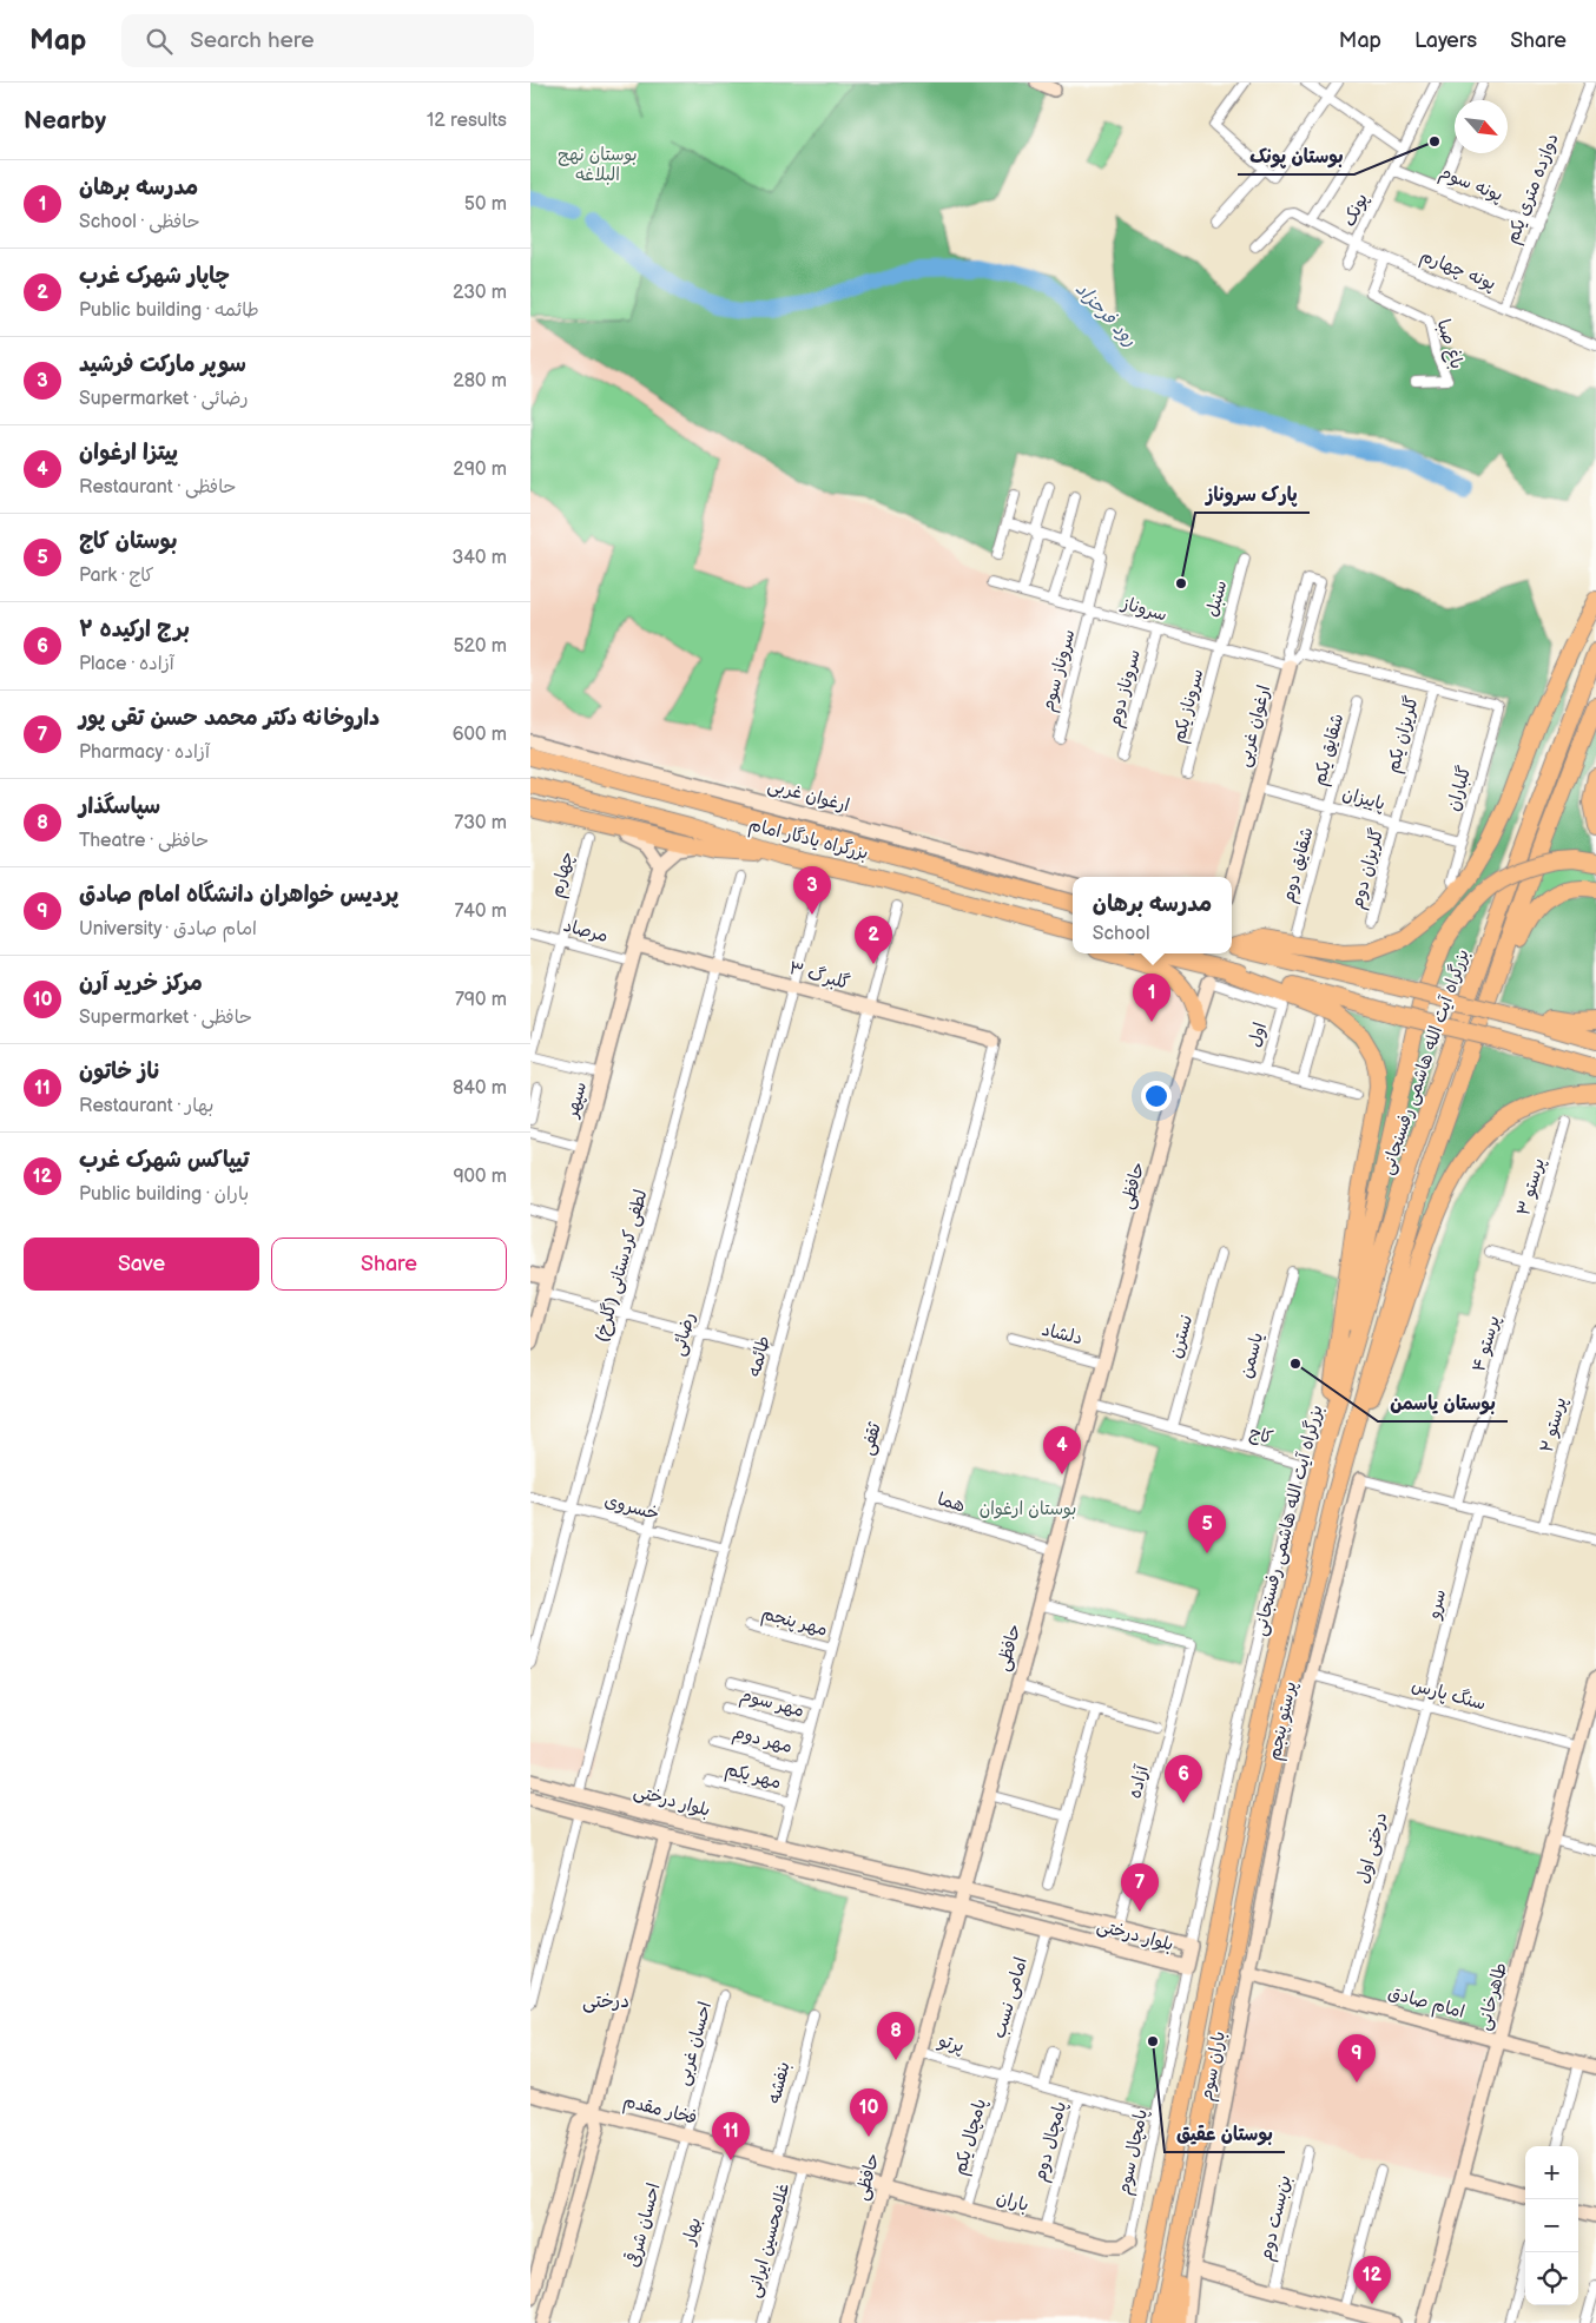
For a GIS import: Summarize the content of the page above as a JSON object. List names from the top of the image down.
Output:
{
  "streets": {
    "highway": ["بزرگراه یادگار امام", "بزرگراه آیت الله هاشمی رفسنجانی"],
    "street": [
      "پونه سوم",
      "دوازده متری یکم",
      "پونک",
      "پونه چهارم",
      "باغ صبا",
      "سنبل",
      "سروناز",
      "سروناز سوم",
      "سروناز دوم",
      "سروناز یکم",
      "ارغوان غربی",
      "گلریزان یکم",
      "شقایق یکم",
      "گلباران",
      "پاییزان",
      "شقایق دوم",
      "گلریزان دوم",
      "چهارم",
      "مرصاد",
      "گلبرگ ۳",
      "اول",
      "سپهر",
      "حافظی",
      "پرستو ۳",
      "لطفی کردستانی (گلرخ)",
      "رضائی",
      "دلشاد",
      "نسترن",
      "پرستو ۴",
      "یاسمن",
      "طائمه",
      "پرستو ۲",
      "کاج",
      "ثقفی",
      "هما",
      "خسروی",
      "سرو",
      "مهر پنجم",
      "سنگ پارس",
      "مهر سوم",
      "پرستو پنجم",
      "مهر دوم",
      "مهر یکم",
      "آزاده",
      "بلوار درختی",
      "درختی اول",
      "طاهرخانی",
      "امامی نسب",
      "امام صادق",
      "احسان غربی",
      "پرتو",
      "باران سوم",
      "بنفشه",
      "فخار مقدم",
      "پامچال یکم",
      "پامچال دوم",
      "پامچال سوم",
      "باران",
      "بن‌بست دوم",
      "احسان شرقی",
      "بهار",
      "غلامحسین ایرانی"
    ]
  },
  "crossings": [
    ["پونه سوم", "دوازده متری یکم"],
    ["پونه سوم", "پونک"],
    ["دوازده متری یکم", "پونه چهارم"],
    ["پونک", "پونه چهارم"],
    ["پونه چهارم", "باغ صبا"],
    ["سنبل", "سروناز"],
    ["سنبل", "سروناز یکم"],
    ["سروناز", "سروناز سوم"],
    ["سروناز", "سروناز دوم"],
    ["سروناز", "سروناز یکم"],
    ["سروناز", "ارغوان غربی"],
    ["ارغوان غربی", "پاییزان"],
    ["گلریزان یکم", "گلباران"],
    ["گلریزان یکم", "پاییزان"],
    ["گلریزان یکم", "گلریزان دوم"],
    ["شقایق یکم", "پاییزان"],
    ["شقایق یکم", "شقایق دوم"],
    ["گلباران", "پاییزان"],
    ["پاییزان", "شقایق دوم"],
    ["پاییزان", "گلریزان دوم"],
    ["چهارم", "مرصاد"],
    ["مرصاد", "سپهر"],
    ["گلبرگ ۳", "سپهر"],
    ["گلبرگ ۳", "لطفی کردستانی (گلرخ)"],
    ["گلبرگ ۳", "رضائی"],
    ["گلبرگ ۳", "طائمه"],
    ["گلبرگ ۳", "ثقفی"],
    ["اول", "حافظی"],
    ["حافظی", "دلشاد"],
    ["حافظی", "کاج"],
    ["حافظی", "هما"],
    ["حافظی", "آزاده"],
    ["حافظی", "بلوار درختی"],
    ["حافظی", "پرتو"],
    ["حافظی", "فخار مقدم"],
    ["حافظی", "باران"],
    ["پرستو ۳", "پرستو ۴"],
    ["لطفی کردستانی (گلرخ)", "خسروی"],
    ["رضائی", "خسروی"],
    ["رضائی", "بلوار درختی"],
    ["نسترن", "کاج"],
    ["یاسمن", "کاج"],
    ["طائمه", "خسروی"],
    ["طائمه", "بلوار درختی"],
    ["کاج", "بلوار درختی"],
    ["ثقفی", "هما"],
    ["ثقفی", "مهر پنجم"],
    ["ثقفی", "مهر سوم"],
    ["ثقفی", "مهر دوم"],
    ["ثقفی", "مهر یکم"],
    ["ثقفی", "بلوار درختی"],
    ["سرو", "سنگ پارس"],
    ["سرو", "درختی اول"],
    ["سنگ پارس", "پرستو پنجم"],
    ["سنگ پارس", "درختی اول"],
    ["سنگ پارس", "طاهرخانی"],
    ["پرستو پنجم", "امام صادق"],
    ["پرستو پنجم", "باران سوم"],
    ["آزاده", "بلوار درختی"],
    ["بلوار درختی", "امامی نسب"],
    ["بلوار درختی", "پامچال سوم"],
    ["درختی اول", "امام صادق"],
    ["طاهرخانی", "امام صادق"],
    ["امامی نسب", "پرتو"],
    ["امامی نسب", "پامچال یکم"],
    ["امام صادق", "باران سوم"],
    ["احسان غربی", "فخار مقدم"],
    ["احسان غربی", "احسان شرقی"],
    ["پرتو", "پامچال یکم"],
    ["پرتو", "پامچال دوم"],
    ["پرتو", "پامچال سوم"],
    ["بنفشه", "فخار مقدم"],
    ["فخار مقدم", "باران"],
    ["فخار مقدم", "احسان شرقی"],
    ["فخار مقدم", "بهار"],
    ["فخار مقدم", "غلامحسین ایرانی"],
    ["پامچال یکم", "باران"],
    ["پامچال دوم", "باران"],
    ["پامچال سوم", "باران"]
  ],
  "districts": ["درختی"],
  "water": ["رود فرحزاد"],
  "parks": ["بوستان نهج البلاغه", "بوستان ارغوان"],
  "places": [
    "بوستان پونک",
    "پارک سروناز",
    "بوستان یاسمن",
    "بوستان عقیق"
  ],
  "north": "bottom right",
  "page": {
    "header": "Map",
    "search": "Search here",
    "nav": ["Map", "Layers", "Share"],
    "heading": ["Nearby", "12 results"],
    "list": [
      {
        "mark": "1",
        "name": "مدرسه برهان",
        "note": "School · حافظی",
        "value": "50 m"
      },
      {
        "mark": "2",
        "name": "چاپار شهرک غرب",
        "note": "Public building · طائمه",
        "value": "230 m"
      },
      {
        "mark": "3",
        "name": "سوپر مارکت فرشید",
        "note": "Supermarket · رضائی",
        "value": "280 m"
      },
      {
        "mark": "4",
        "name": "پیتزا ارغوان",
        "note": "Restaurant · حافظی",
        "value": "290 m"
      },
      {
        "mark": "5",
        "name": "بوستان کاج",
        "note": "Park · کاج",
        "value": "340 m"
      },
      {
        "mark": "6",
        "name": "برج ارکیده ۲",
        "note": "Place · آزاده",
        "value": "520 m"
      },
      {
        "mark": "7",
        "name": "داروخانه دکتر محمد حسن تقی پور",
        "note": "Pharmacy · آزاده",
        "value": "600 m"
      },
      {
        "mark": "8",
        "name": "سپاسگذار",
        "note": "Theatre · حافظی",
        "value": "730 m"
      },
      {
        "mark": "9",
        "name": "پردیس خواهران دانشگاه امام صادق",
        "note": "University · امام صادق",
        "value": "740 m"
      },
      {
        "mark": "10",
        "name": "مرکز خرید آرن",
        "note": "Supermarket · حافظی",
        "value": "790 m"
      },
      {
        "mark": "11",
        "name": "ناز خاتون",
        "note": "Restaurant · بهار",
        "value": "840 m"
      },
      {
        "mark": "12",
        "name": "تیپاکس شهرک غرب",
        "note": "Public building · باران",
        "value": "900 m"
      }
    ],
    "pins": [
      "3",
      "2",
      "1",
      "4",
      "5",
      "6",
      "7",
      "8",
      "9",
      "10",
      "11",
      "12"
    ],
    "popup": ["مدرسه برهان", "School"],
    "buttons": ["Save", "Share"],
    "map_buttons": ["+", "−"]
  }
}
